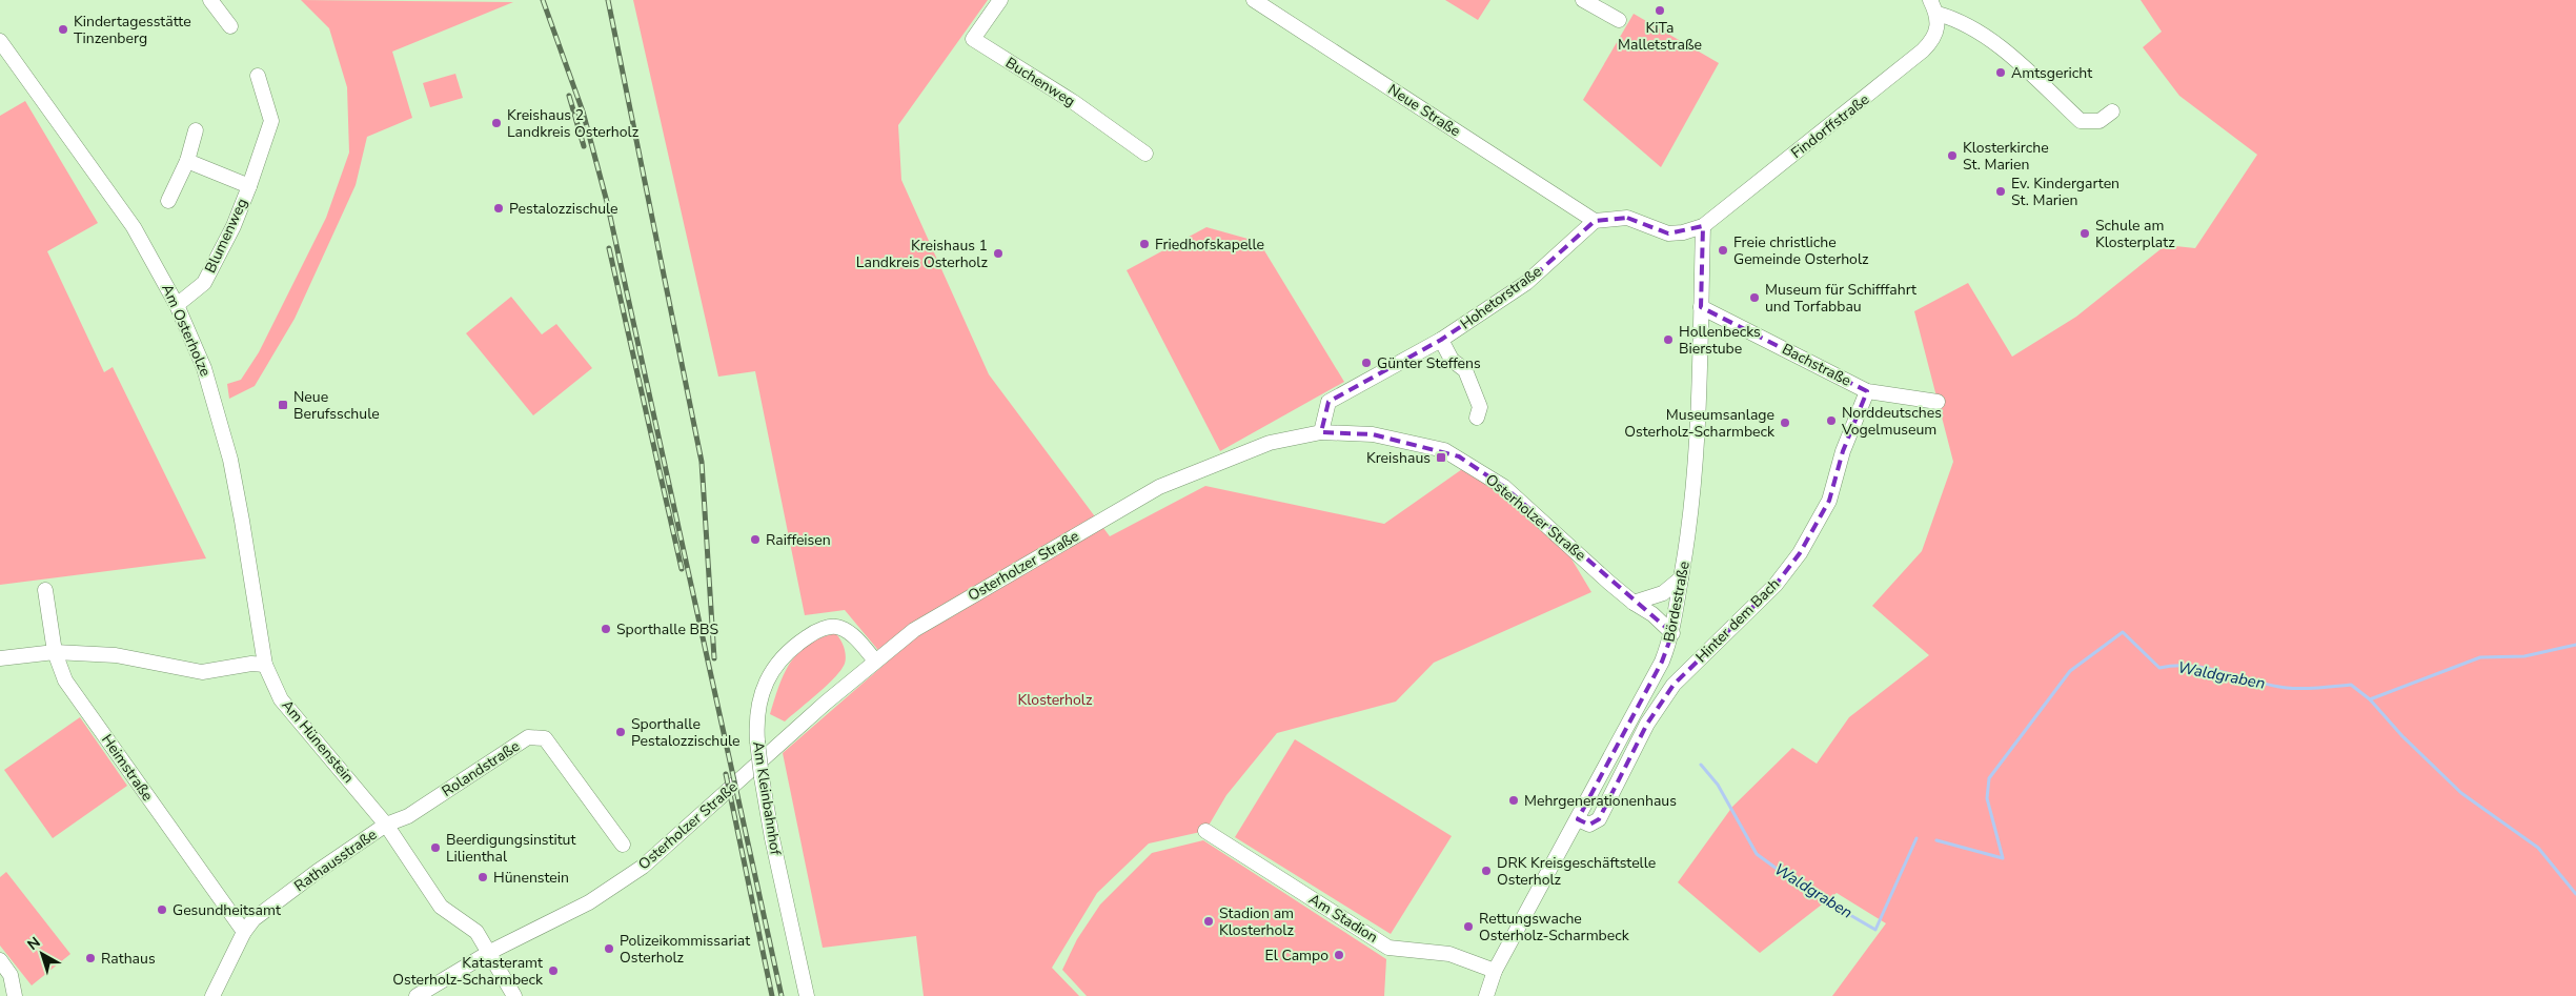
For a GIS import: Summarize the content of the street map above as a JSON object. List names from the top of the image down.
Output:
{
  "streets": {
    "street": [
      "Buchenweg",
      "Neue Straße",
      "Findorffstraße",
      "Blumenweg",
      "Hohetorstraße",
      "Am Osterholze",
      "Bachstraße",
      "Osterholzer Straße",
      "Bördestraße",
      "Hinter dem Bach",
      "Am Hünenstein",
      "Heimstraße",
      "Rolandstraße",
      "Am Kleinbahnhof",
      "Rathausstraße",
      "Am Stadion"
    ]
  },
  "crossings": [
    ["Neue Straße", "Hohetorstraße"],
    ["Findorffstraße", "Bördestraße"],
    ["Blumenweg", "Am Osterholze"],
    ["Hohetorstraße", "Osterholzer Straße"],
    ["Am Osterholze", "Am Hünenstein"],
    ["Bachstraße", "Bördestraße"],
    ["Bachstraße", "Hinter dem Bach"],
    ["Osterholzer Straße", "Bördestraße"],
    ["Osterholzer Straße", "Am Hünenstein"],
    ["Osterholzer Straße", "Am Kleinbahnhof"],
    ["Bördestraße", "Hinter dem Bach"],
    ["Bördestraße", "Am Stadion"],
    ["Am Hünenstein", "Rolandstraße"],
    ["Am Hünenstein", "Rathausstraße"],
    ["Heimstraße", "Rathausstraße"],
    ["Rolandstraße", "Rathausstraße"]
  ],
  "water": ["Waldgraben"],
  "parks": ["Klosterholz"],
  "places": {
    "other": [
      "KiTa Malletstraße",
      "Kindertagesstätte Tinzenberg",
      "Amtsgericht",
      "Kreishaus 2 Landkreis Osterholz",
      "Klosterkirche St. Marien",
      "Ev. Kindergarten St. Marien",
      "Pestalozzischule",
      "Schule am Klosterplatz",
      "Friedhofskapelle",
      "Freie christliche Gemeinde Osterholz",
      "Kreishaus 1 Landkreis Osterholz",
      "Museum für Schifffahrt und Torfabbau",
      "Hollenbecks Bierstube",
      "Günter Steffens",
      "Norddeutsches Vogelmuseum",
      "Museumsanlage Osterholz-Scharmbeck",
      "Raiffeisen",
      "Sporthalle BBS",
      "Sporthalle Pestalozzischule",
      "Mehrgenerationenhaus",
      "Beerdigungsinstitut Lilienthal",
      "DRK Kreisgeschäftstelle Osterholz",
      "Hünenstein",
      "Gesundheitsamt",
      "Stadion am Klosterholz",
      "Rettungswache Osterholz-Scharmbeck",
      "Polizeikommissariat Osterholz",
      "El Campo",
      "Rathaus",
      "Katasteramt Osterholz-Scharmbeck"
    ],
    "transit": ["Neue Berufsschule", "Kreishaus"]
  },
  "north": "top left"
}
